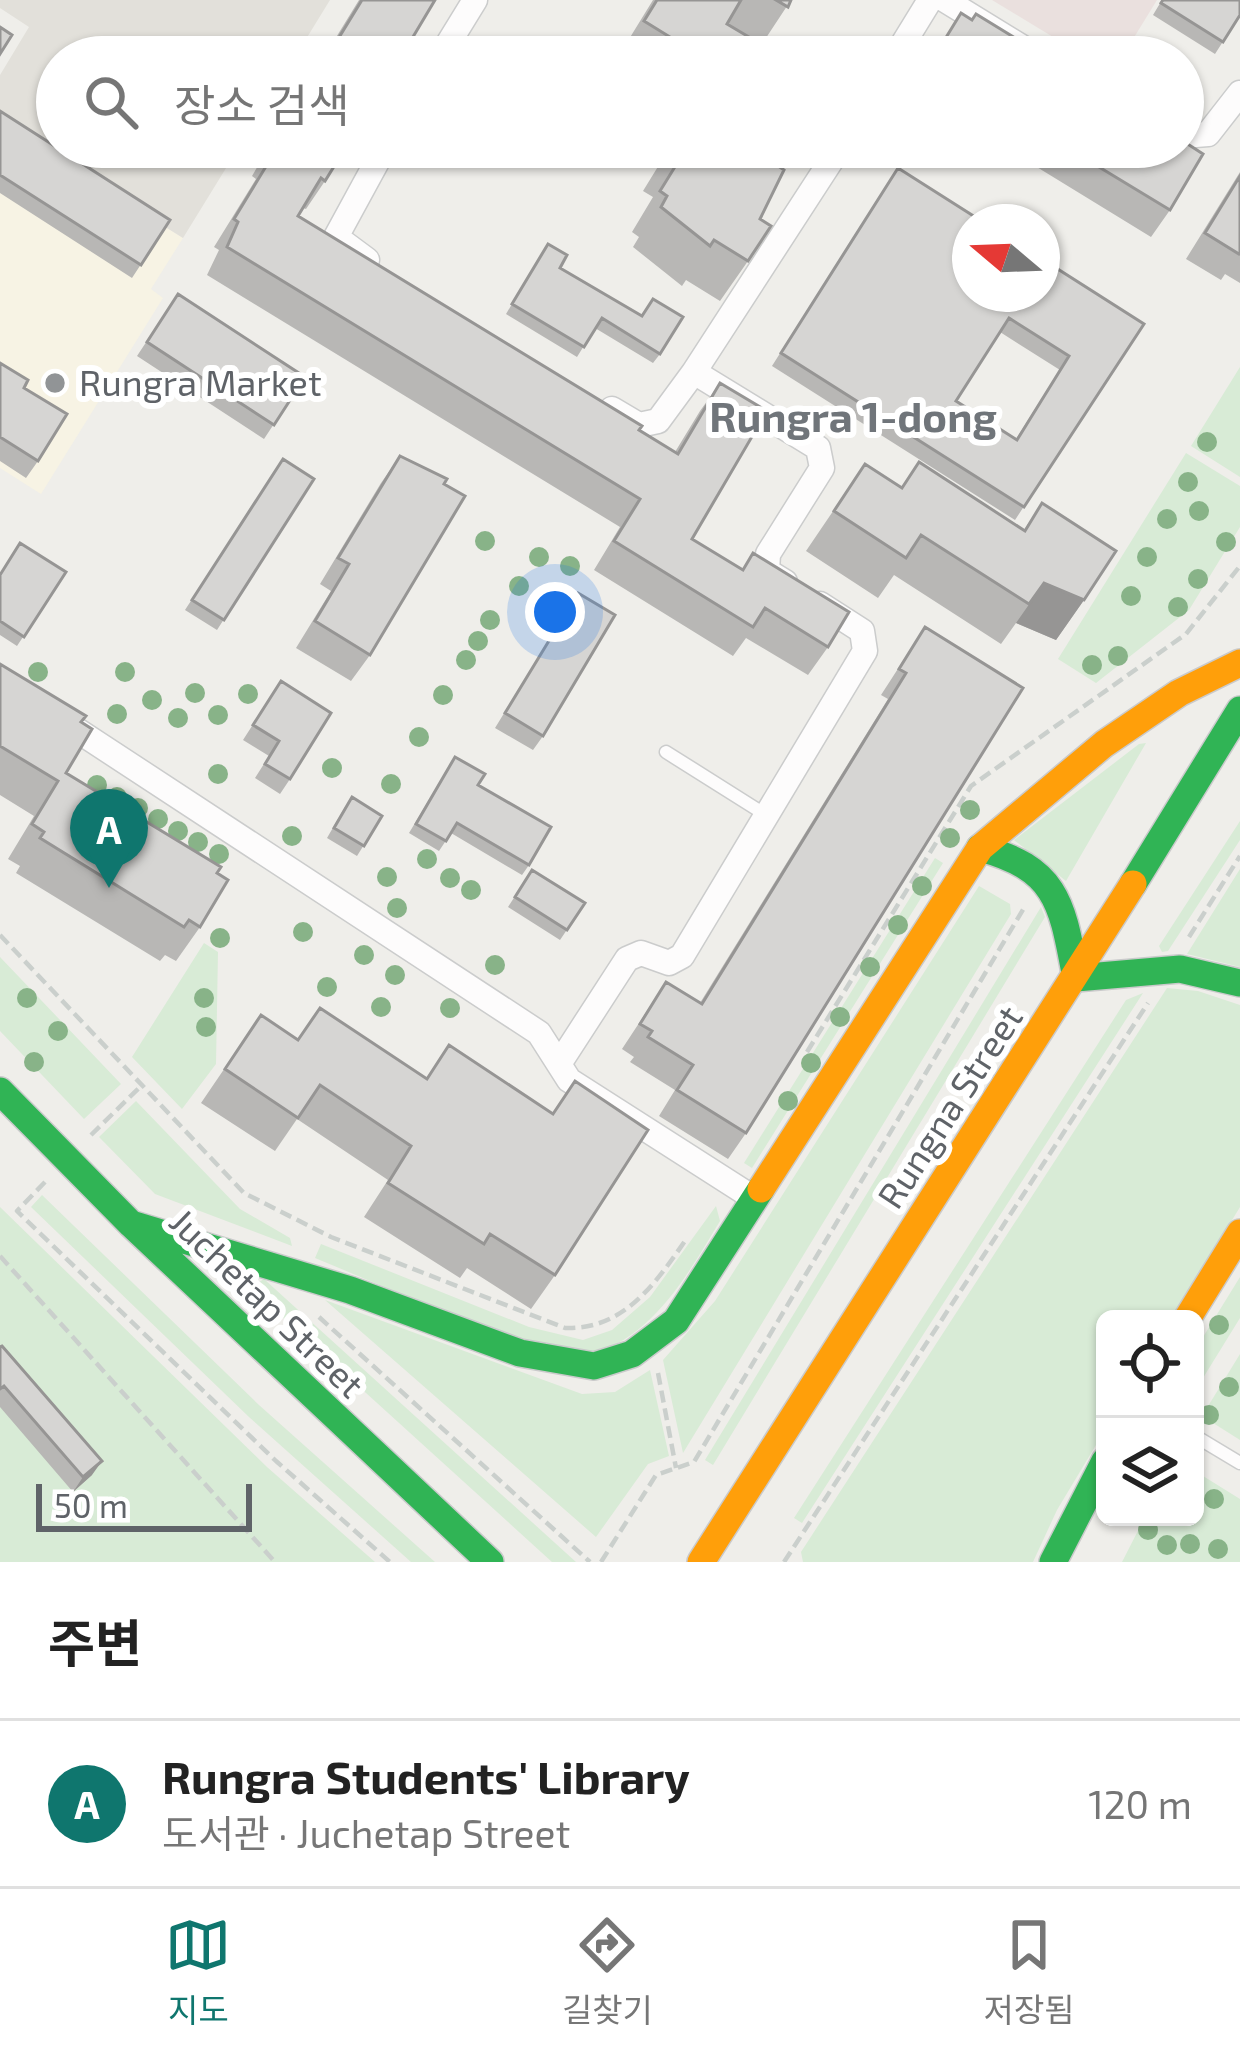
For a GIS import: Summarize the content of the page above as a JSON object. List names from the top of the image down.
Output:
{
  "streets": {
    "main road": ["Rungna Street", "Juchetap Street"]
  },
  "districts": ["Rungra 1-dong"],
  "places": ["Rungra Market"],
  "scale_bar": "50 m",
  "north": "left",
  "page": {
    "search": "장소 검색",
    "pins": "A",
    "scale": "50 m",
    "heading": "주변",
    "list": [
      {
        "mark": "A",
        "name": "Rungra Students' Library",
        "note": "도서관 · Juchetap Street",
        "value": "120 m"
      }
    ],
    "nav": ["지도", "길찾기", "저장됨"]
  }
}
